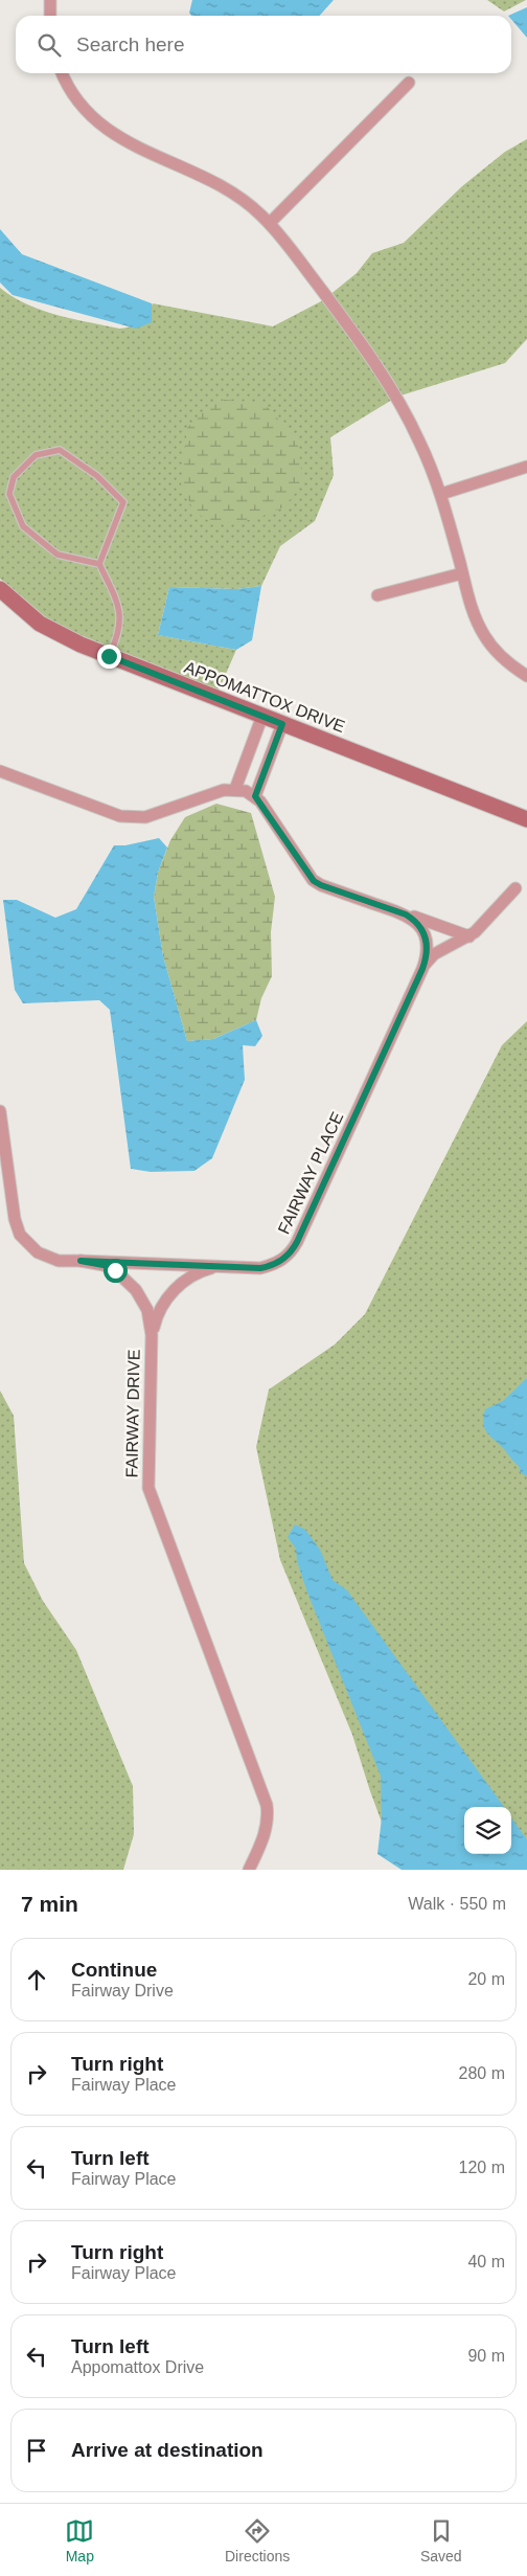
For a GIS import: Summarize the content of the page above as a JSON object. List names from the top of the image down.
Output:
{
  "streets": {
    "street": ["APPOMATTOX DRIVE", "FAIRWAY PLACE", "FAIRWAY DRIVE"]
  },
  "crossings": [
    ["FAIRWAY PLACE", "FAIRWAY DRIVE"]
  ],
  "page": {
    "search": "Search here",
    "heading": ["7 min", "Walk · 550 m"],
    "list": [
      ["Continue", "Fairway Drive", "20 m"],
      ["Turn right", "Fairway Place", "280 m"],
      ["Turn left", "Fairway Place", "120 m"],
      ["Turn right", "Fairway Place", "40 m"],
      ["Turn left", "Appomattox Drive", "90 m"],
      "Arrive at destination"
    ],
    "nav": ["Map", "Directions", "Saved"]
  }
}
